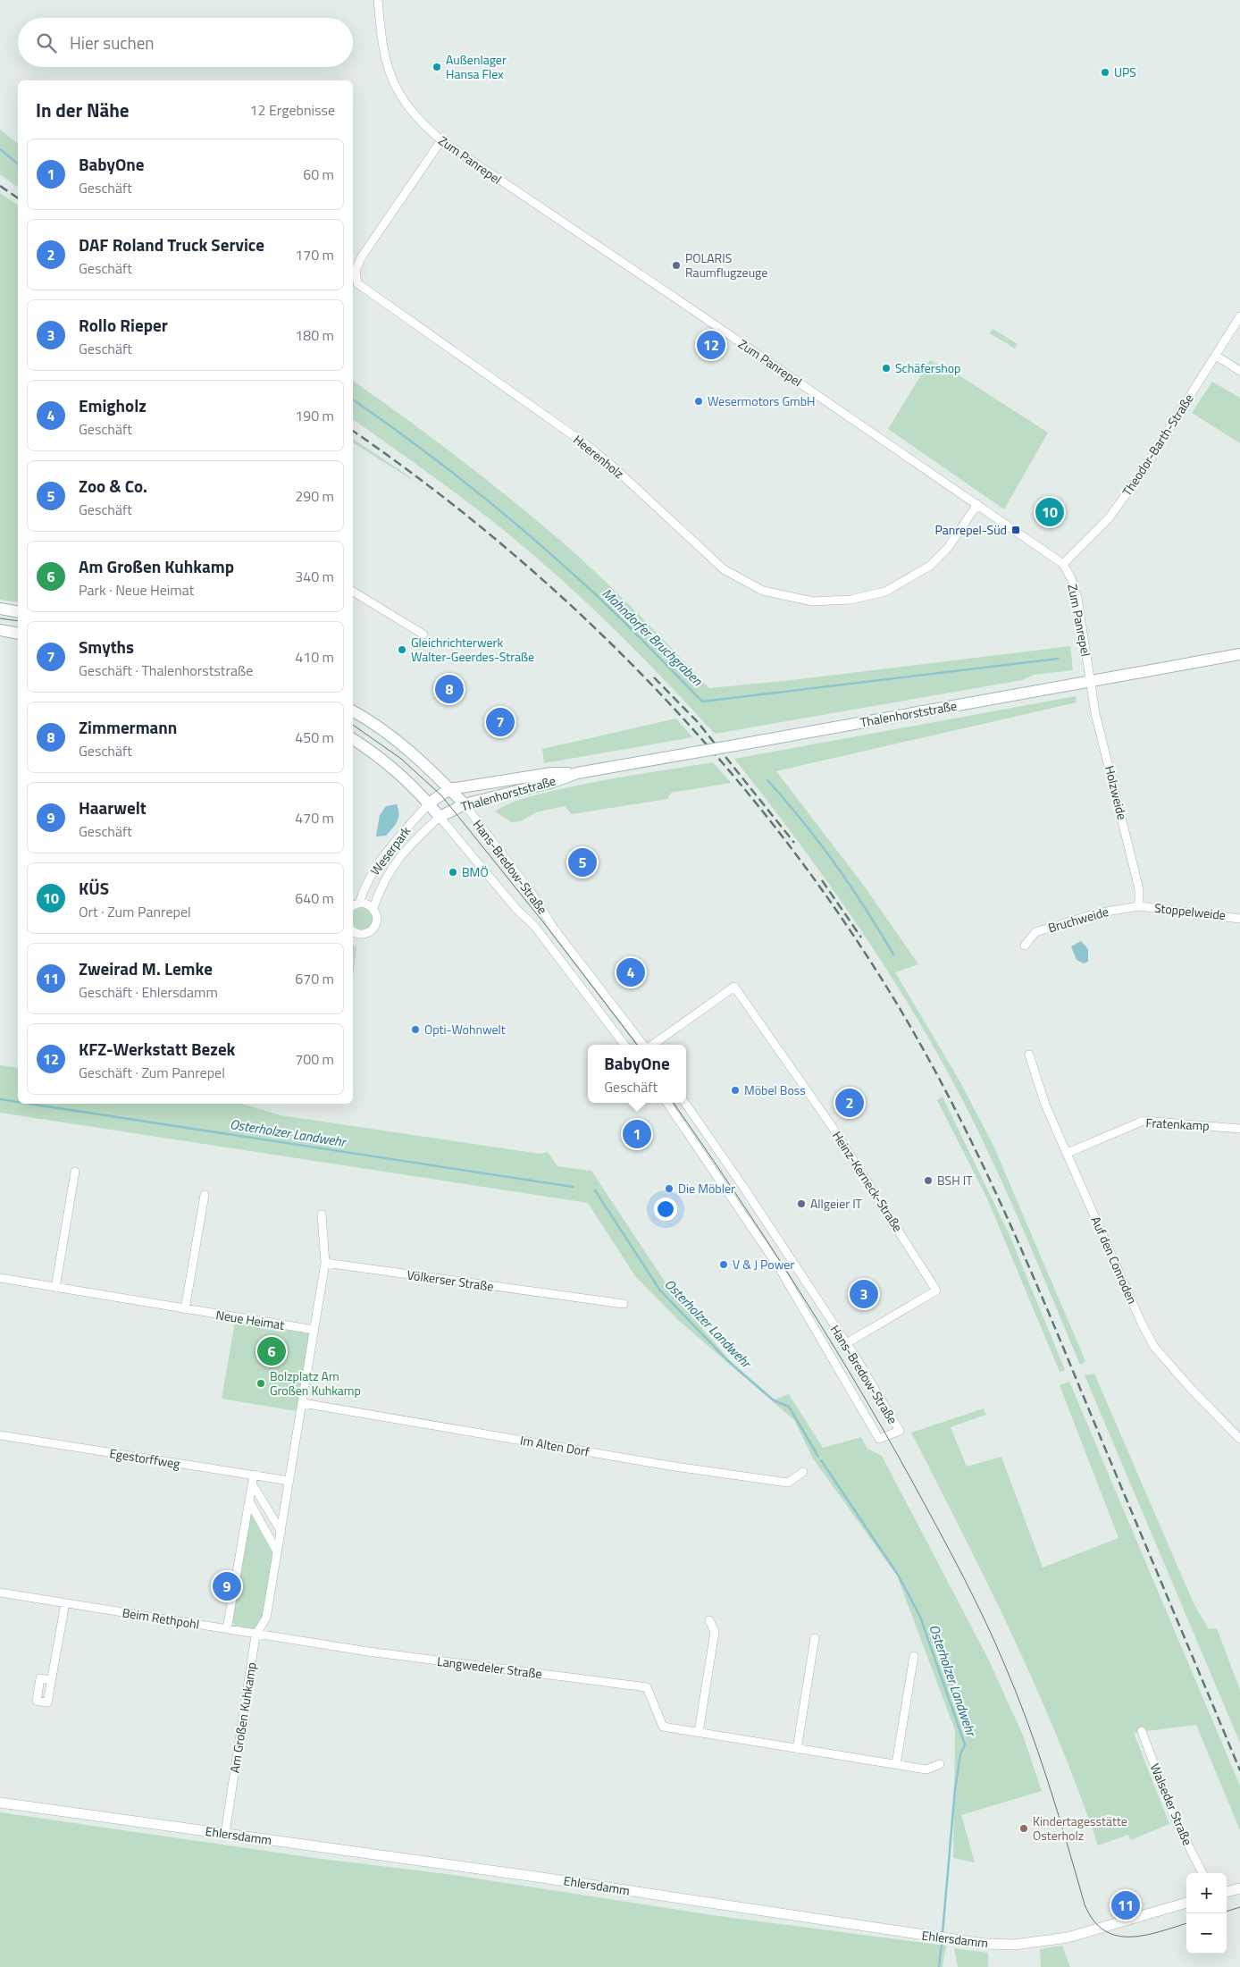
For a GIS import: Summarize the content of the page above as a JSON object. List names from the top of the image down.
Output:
{
  "streets": {
    "main road": ["Thalenhorststraße", "Hans-Bredow-Straße"],
    "street": [
      "Zum Panrepel",
      "Theodor-Barth-Straße",
      "Heerenholz",
      "Holzweide",
      "Weserpark",
      "Stoppelweide",
      "Bruchweide",
      "Fratenkamp",
      "Heinz-Kerneck-Straße",
      "Auf den Conroden",
      "Völkerser Straße",
      "Neue Heimat",
      "Im Alten Dorf",
      "Egestorffweg",
      "Beim Rethpohl",
      "Langwedeler Straße",
      "Am Großen Kuhkamp",
      "Walseder Straße",
      "Ehlersdamm"
    ]
  },
  "crossings": [
    ["Zum Panrepel", "Theodor-Barth-Straße"],
    ["Zum Panrepel", "Heerenholz"],
    ["Zum Panrepel", "Thalenhorststraße"],
    ["Zum Panrepel", "Holzweide"],
    ["Thalenhorststraße", "Holzweide"],
    ["Thalenhorststraße", "Weserpark"],
    ["Thalenhorststraße", "Hans-Bredow-Straße"],
    ["Holzweide", "Stoppelweide"],
    ["Holzweide", "Bruchweide"],
    ["Weserpark", "Hans-Bredow-Straße"],
    ["Hans-Bredow-Straße", "Heinz-Kerneck-Straße"],
    ["Stoppelweide", "Bruchweide"],
    ["Fratenkamp", "Auf den Conroden"],
    ["Völkerser Straße", "Am Großen Kuhkamp"],
    ["Neue Heimat", "Am Großen Kuhkamp"],
    ["Im Alten Dorf", "Am Großen Kuhkamp"],
    ["Egestorffweg", "Am Großen Kuhkamp"],
    ["Beim Rethpohl", "Langwedeler Straße"],
    ["Beim Rethpohl", "Am Großen Kuhkamp"],
    ["Langwedeler Straße", "Am Großen Kuhkamp"],
    ["Am Großen Kuhkamp", "Ehlersdamm"]
  ],
  "water": ["Mahndorfer Bruchgraben", "Osterholzer Landwehr"],
  "places": {
    "other": [
      "Außenlager Hansa Flex",
      "UPS",
      "POLARIS Raumflugzeuge",
      "Schäfershop",
      "Wesermotors GmbH",
      "Gleichrichterwerk Walter-Geerdes-Straße",
      "BMÖ",
      "Opti-Wohnwelt",
      "Möbel Boss",
      "BSH IT",
      "Die Möbler",
      "Allgeier IT",
      "V & J Power",
      "Bolzplatz Am Großen Kuhkamp",
      "Kindertagesstätte Osterholz"
    ],
    "transit": ["Panrepel-Süd"]
  },
  "page": {
    "search": "Hier suchen",
    "heading": ["In der Nähe", "12 Ergebnisse"],
    "list": [
      {
        "mark": "1",
        "name": "BabyOne",
        "note": "Geschäft",
        "value": "60 m"
      },
      {
        "mark": "2",
        "name": "DAF Roland Truck Service",
        "note": "Geschäft",
        "value": "170 m"
      },
      {
        "mark": "3",
        "name": "Rollo Rieper",
        "note": "Geschäft",
        "value": "180 m"
      },
      {
        "mark": "4",
        "name": "Emigholz",
        "note": "Geschäft",
        "value": "190 m"
      },
      {
        "mark": "5",
        "name": "Zoo & Co.",
        "note": "Geschäft",
        "value": "290 m"
      },
      {
        "mark": "6",
        "name": "Am Großen Kuhkamp",
        "note": "Park · Neue Heimat",
        "value": "340 m"
      },
      {
        "mark": "7",
        "name": "Smyths",
        "note": "Geschäft · Thalenhorststraße",
        "value": "410 m"
      },
      {
        "mark": "8",
        "name": "Zimmermann",
        "note": "Geschäft",
        "value": "450 m"
      },
      {
        "mark": "9",
        "name": "Haarwelt",
        "note": "Geschäft",
        "value": "470 m"
      },
      {
        "mark": "10",
        "name": "KÜS",
        "note": "Ort · Zum Panrepel",
        "value": "640 m"
      },
      {
        "mark": "11",
        "name": "Zweirad M. Lemke",
        "note": "Geschäft · Ehlersdamm",
        "value": "670 m"
      },
      {
        "mark": "12",
        "name": "KFZ-Werkstatt Bezek",
        "note": "Geschäft · Zum Panrepel",
        "value": "700 m"
      }
    ],
    "pins": [
      "12",
      "10",
      "8",
      "7",
      "5",
      "4",
      "2",
      "1",
      "3",
      "6",
      "9",
      "11"
    ],
    "popup": ["BabyOne", "Geschäft"],
    "map_buttons": ["+", "−"]
  }
}
